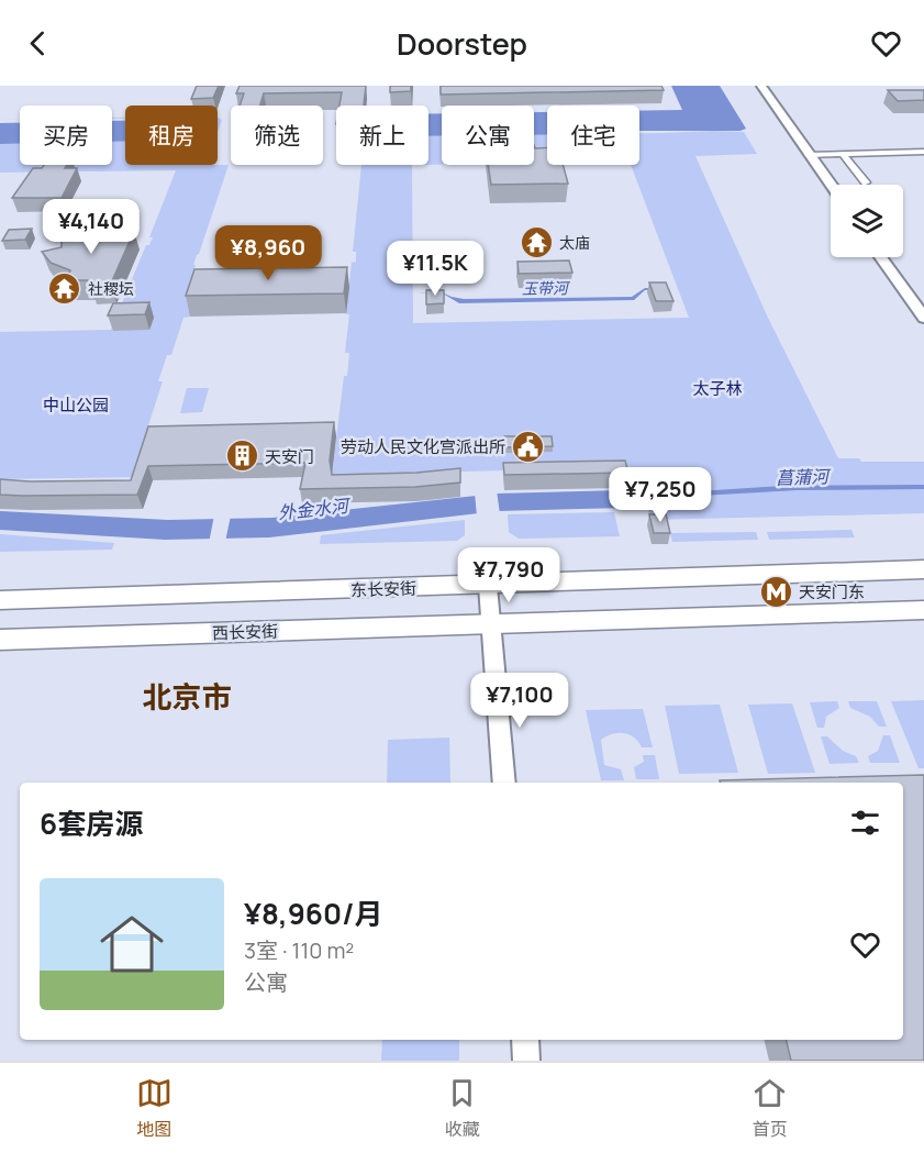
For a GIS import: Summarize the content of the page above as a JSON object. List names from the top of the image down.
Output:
{
  "streets": {
    "highway": ["东长安街", "西长安街"]
  },
  "districts": ["北京市"],
  "water": ["玉带河", "菖蒲河", "外金水河"],
  "parks": ["太子林", "中山公园"],
  "places": {
    "temple": ["太庙", "社稷坛"],
    "public building": ["劳动人民文化宫派出所"],
    "building": ["天安门"],
    "metro station": ["天安门东"]
  },
  "page": {
    "header": "Doorstep",
    "chip": [
      "买房",
      "租房",
      "筛选",
      "新上",
      "公寓",
      "住宅"
    ],
    "price": [
      "¥4,140",
      "¥8,960",
      "¥11.5K",
      "¥7,250",
      "¥7,790",
      "¥7,100"
    ],
    "heading": "6套房源",
    "list": [
      {
        "name": "¥8,960/月",
        "note": "3室 · 110 m² · 公寓"
      }
    ],
    "tabs": ["地图", "收藏", "首页"]
  }
}
